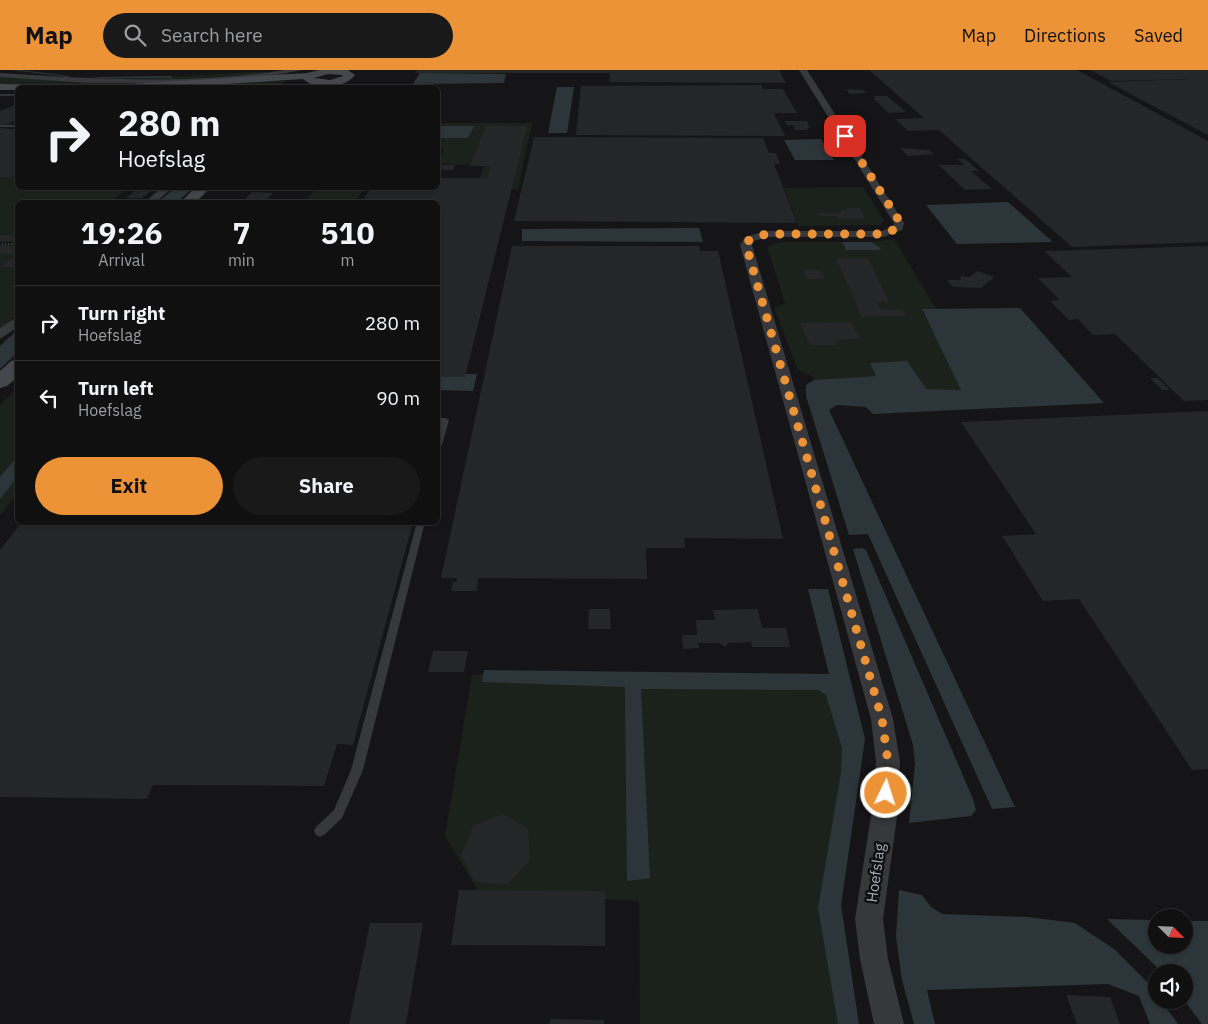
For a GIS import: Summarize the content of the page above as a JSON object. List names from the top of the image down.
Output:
{
  "streets": {
    "street": ["Hoefslag"]
  },
  "north": "bottom right",
  "page": {
    "header": "Map",
    "search": "Search here",
    "nav": ["Map", "Directions", "Saved"],
    "turn": ["280 m", "Hoefslag"],
    "eta": [
      "19:26",
      "Arrival",
      "7",
      "min",
      "510",
      "m"
    ],
    "list": [
      {
        "name": "Turn right",
        "note": "Hoefslag",
        "value": "280 m"
      },
      {
        "name": "Turn left",
        "note": "Hoefslag",
        "value": "90 m"
      }
    ],
    "buttons": ["Exit", "Share"]
  }
}
